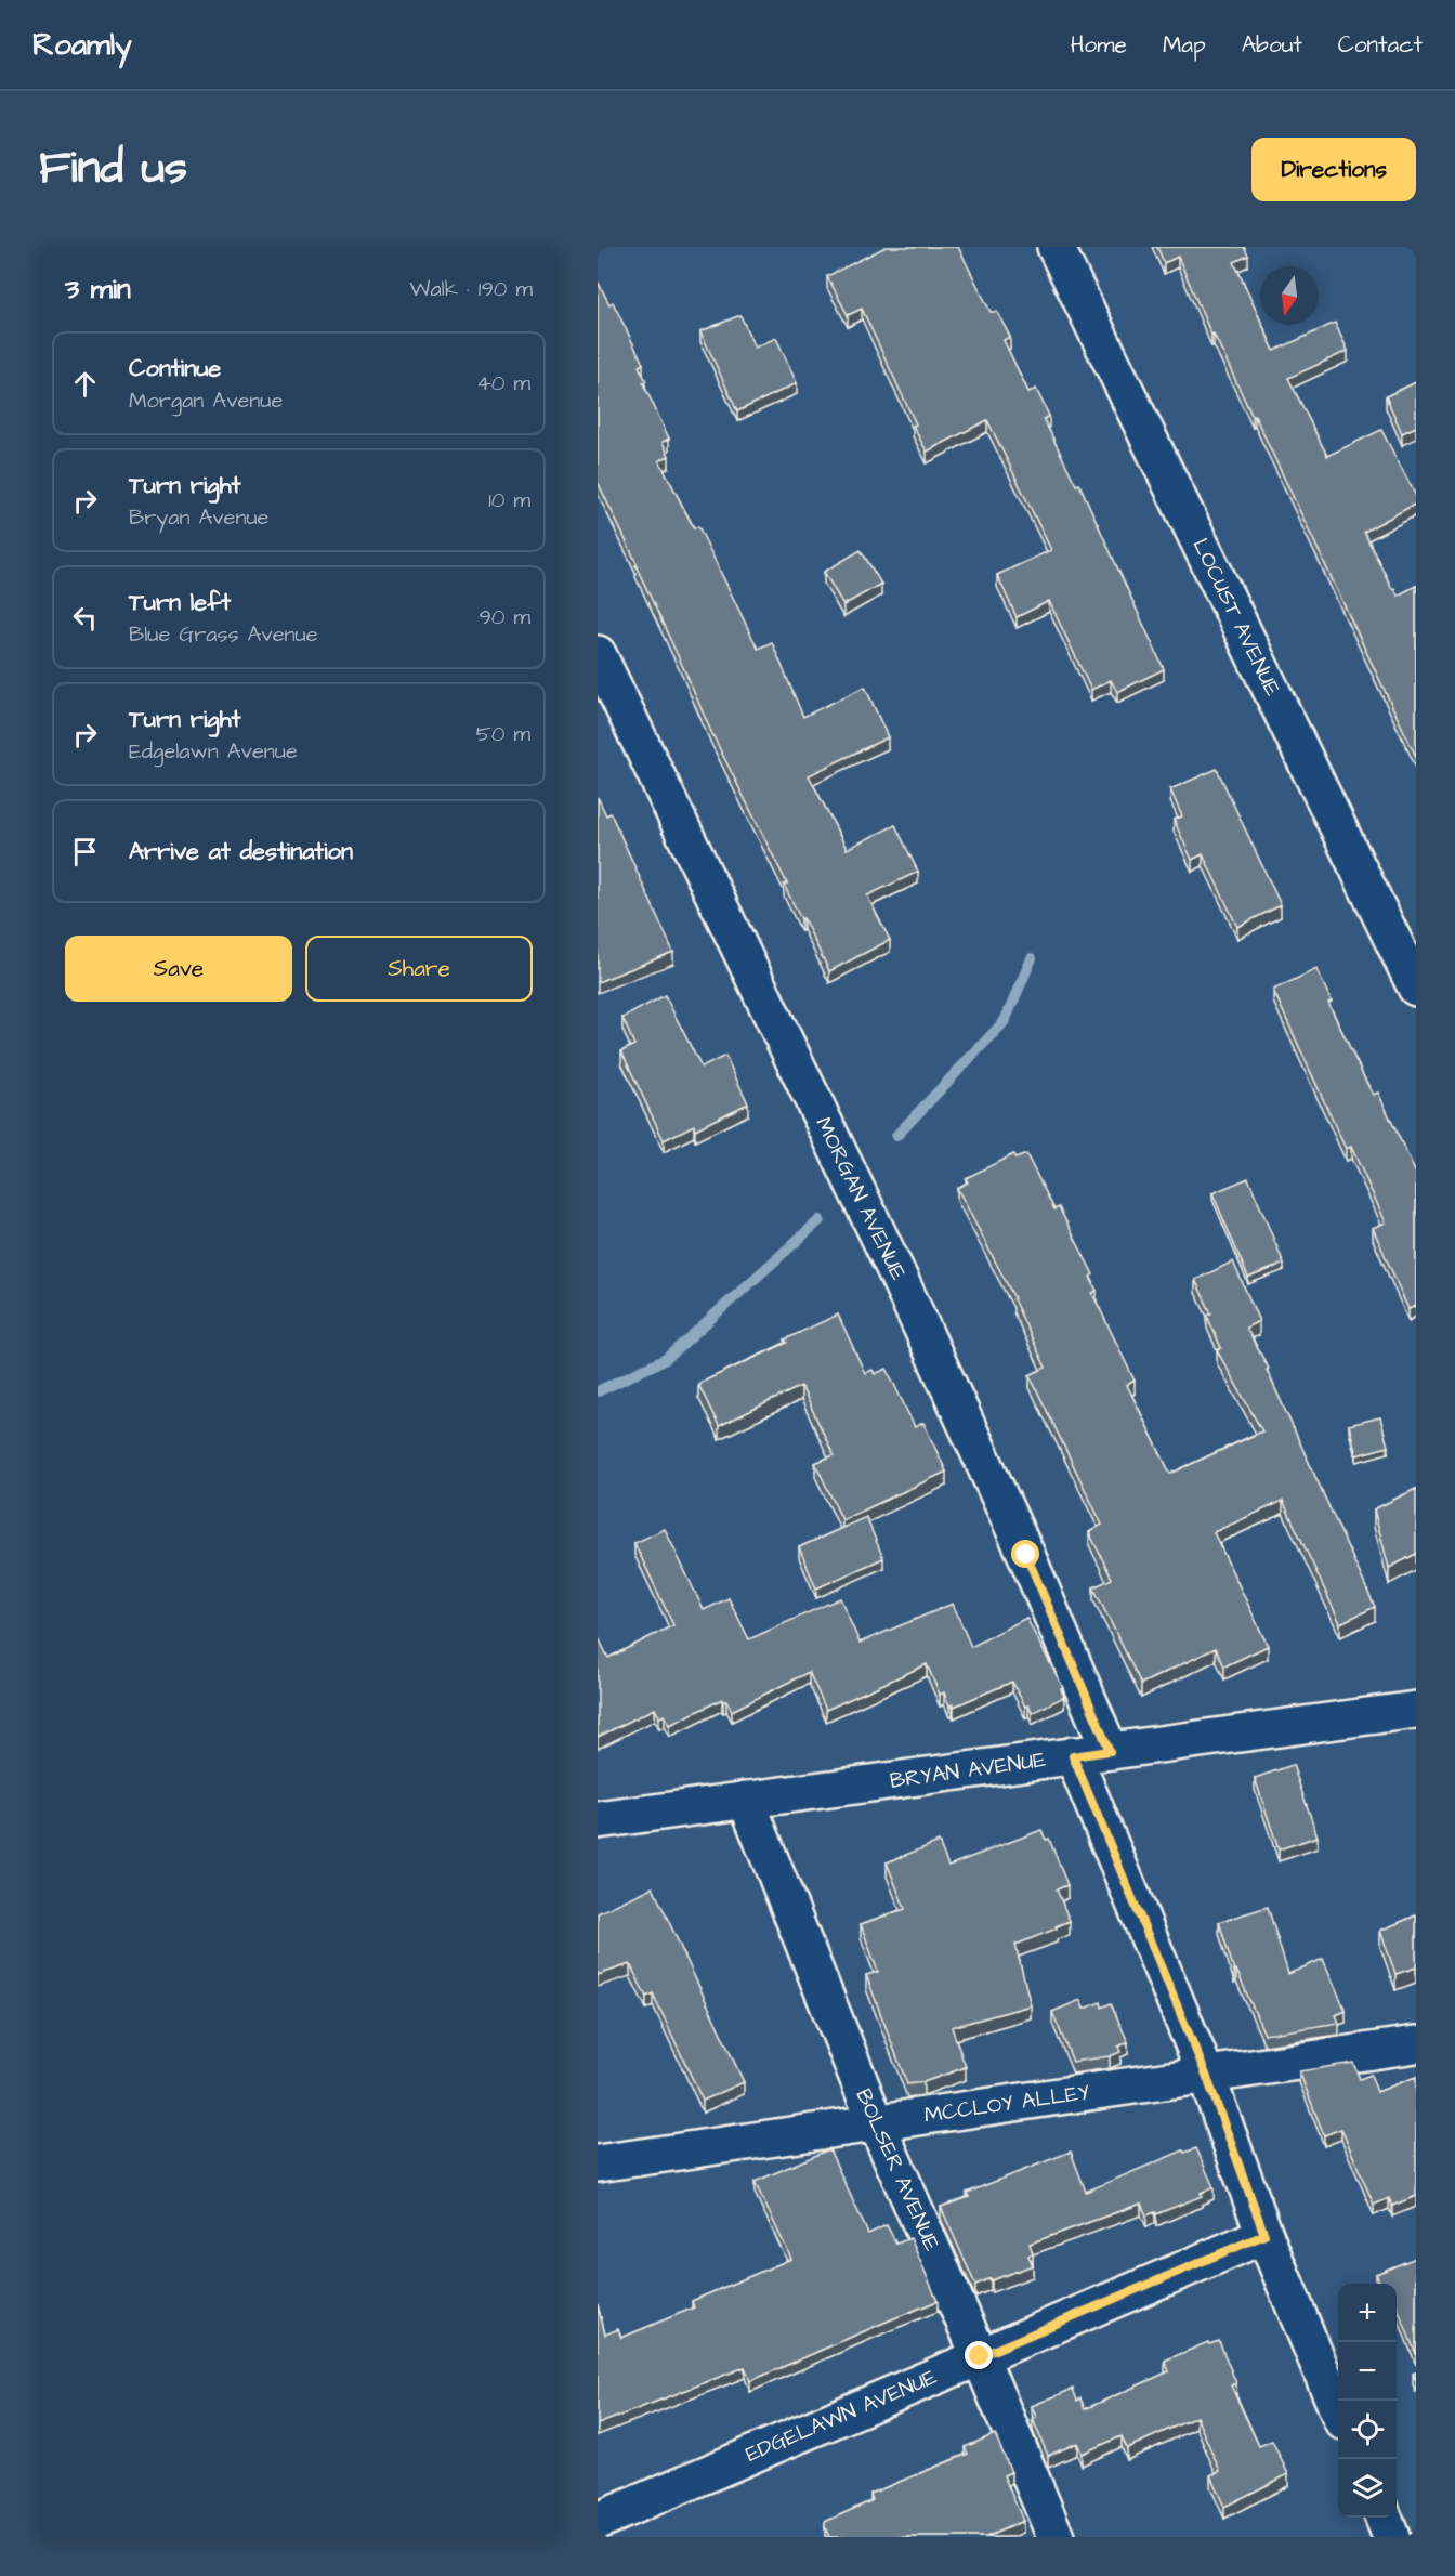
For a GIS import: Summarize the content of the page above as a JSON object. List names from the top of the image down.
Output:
{
  "streets": {
    "street": [
      "LOCUST AVENUE",
      "MORGAN AVENUE",
      "BRYAN AVENUE",
      "MCCLOY ALLEY",
      "BOLSER AVENUE",
      "EDGELAWN AVENUE"
    ]
  },
  "crossings": [
    ["MORGAN AVENUE", "BRYAN AVENUE"],
    ["BRYAN AVENUE", "BOLSER AVENUE"],
    ["MCCLOY ALLEY", "BOLSER AVENUE"],
    ["BOLSER AVENUE", "EDGELAWN AVENUE"]
  ],
  "north": "bottom",
  "page": {
    "header": "Roamly",
    "nav": [
      "Home",
      "Map",
      "About",
      "Contact"
    ],
    "title": "Find us",
    "buttons": [
      "Directions",
      ["Save", "Share"]
    ],
    "heading": ["3 min", "Walk · 190 m"],
    "list": [
      ["Continue", "Morgan Avenue", "40 m"],
      ["Turn right", "Bryan Avenue", "10 m"],
      ["Turn left", "Blue Grass Avenue", "90 m"],
      ["Turn right", "Edgelawn Avenue", "50 m"],
      "Arrive at destination"
    ],
    "map_buttons": ["+", "−"]
  }
}
